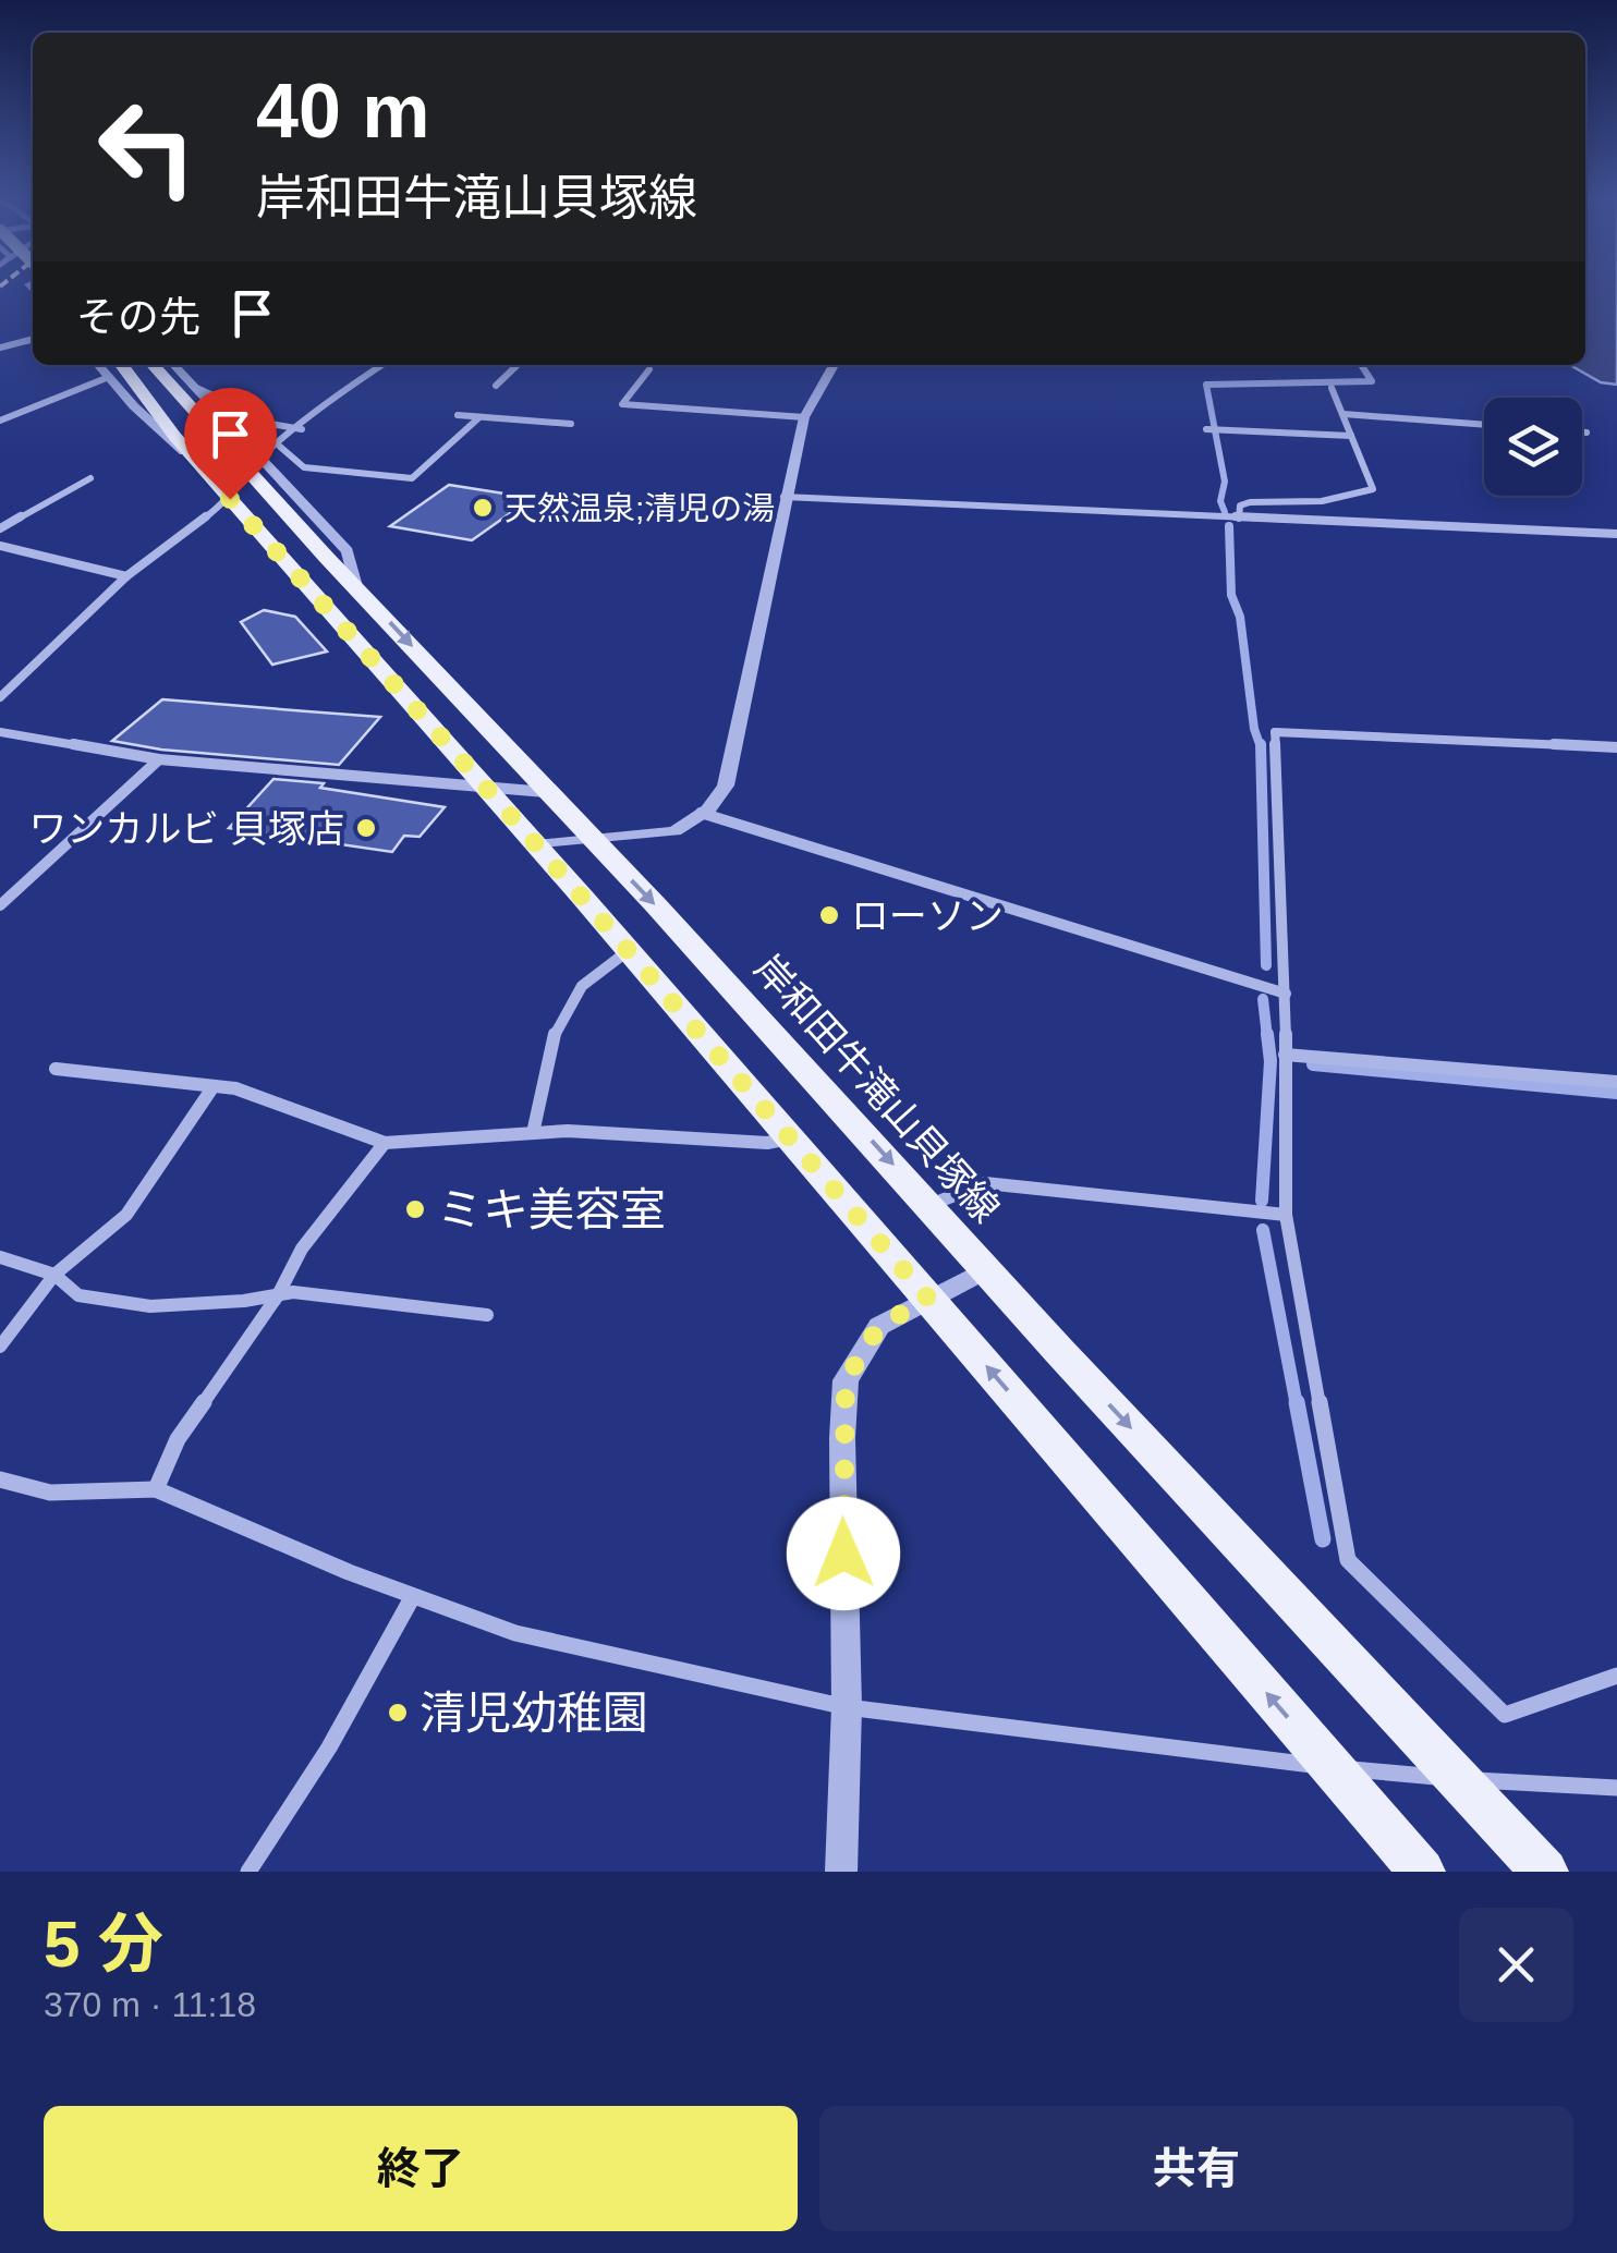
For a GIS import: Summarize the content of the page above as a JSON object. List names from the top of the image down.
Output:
{
  "streets": {
    "main road": ["岸和田牛滝山貝塚線"]
  },
  "places": [
    "天然温泉;清児の湯",
    "ワンカルビ 貝塚店",
    "ローソン",
    "ミキ美容室",
    "清児幼稚園"
  ],
  "page": {
    "turn": ["40 m", "岸和田牛滝山貝塚線"],
    "then": "その先",
    "heading": ["5 分", "370 m · 11:18"],
    "buttons": ["終了", "共有"]
  }
}
